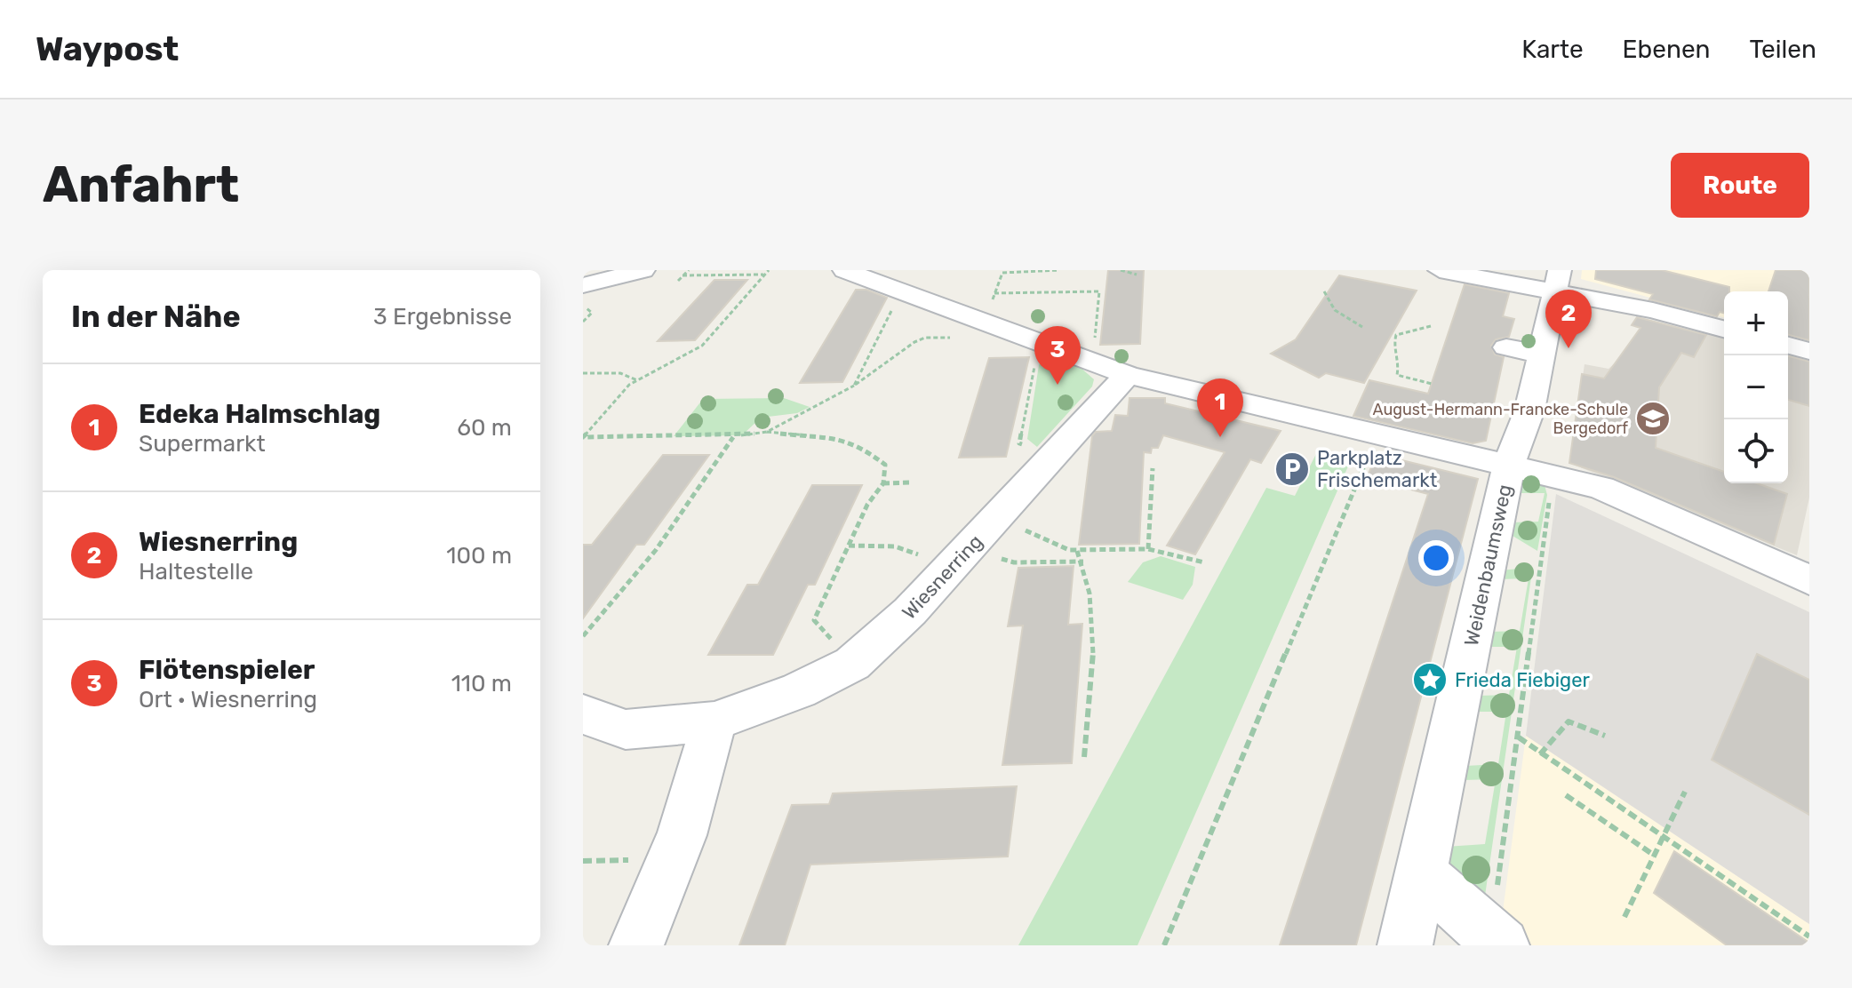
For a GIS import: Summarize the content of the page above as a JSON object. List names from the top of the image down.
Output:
{
  "streets": {
    "street": ["Weidenbaumsweg", "Wiesnerring"]
  },
  "places": {
    "school or university": ["August-Hermann-Francke-Schule Bergedorf"],
    "parking": ["Parkplatz Frischemarkt"],
    "place": ["Frieda Fiebiger"]
  },
  "page": {
    "header": "Waypost",
    "nav": ["Karte", "Ebenen", "Teilen"],
    "buttons": "Route",
    "title": "Anfahrt",
    "heading": ["In der Nähe", "3 Ergebnisse"],
    "pins": ["2", "3", "1"],
    "map_buttons": ["+", "−"],
    "list": [
      {
        "mark": "1",
        "name": "Edeka Halmschlag",
        "note": "Supermarkt",
        "value": "60 m"
      },
      {
        "mark": "2",
        "name": "Wiesnerring",
        "note": "Haltestelle",
        "value": "100 m"
      },
      {
        "mark": "3",
        "name": "Flötenspieler",
        "note": "Ort · Wiesnerring",
        "value": "110 m"
      }
    ]
  }
}
